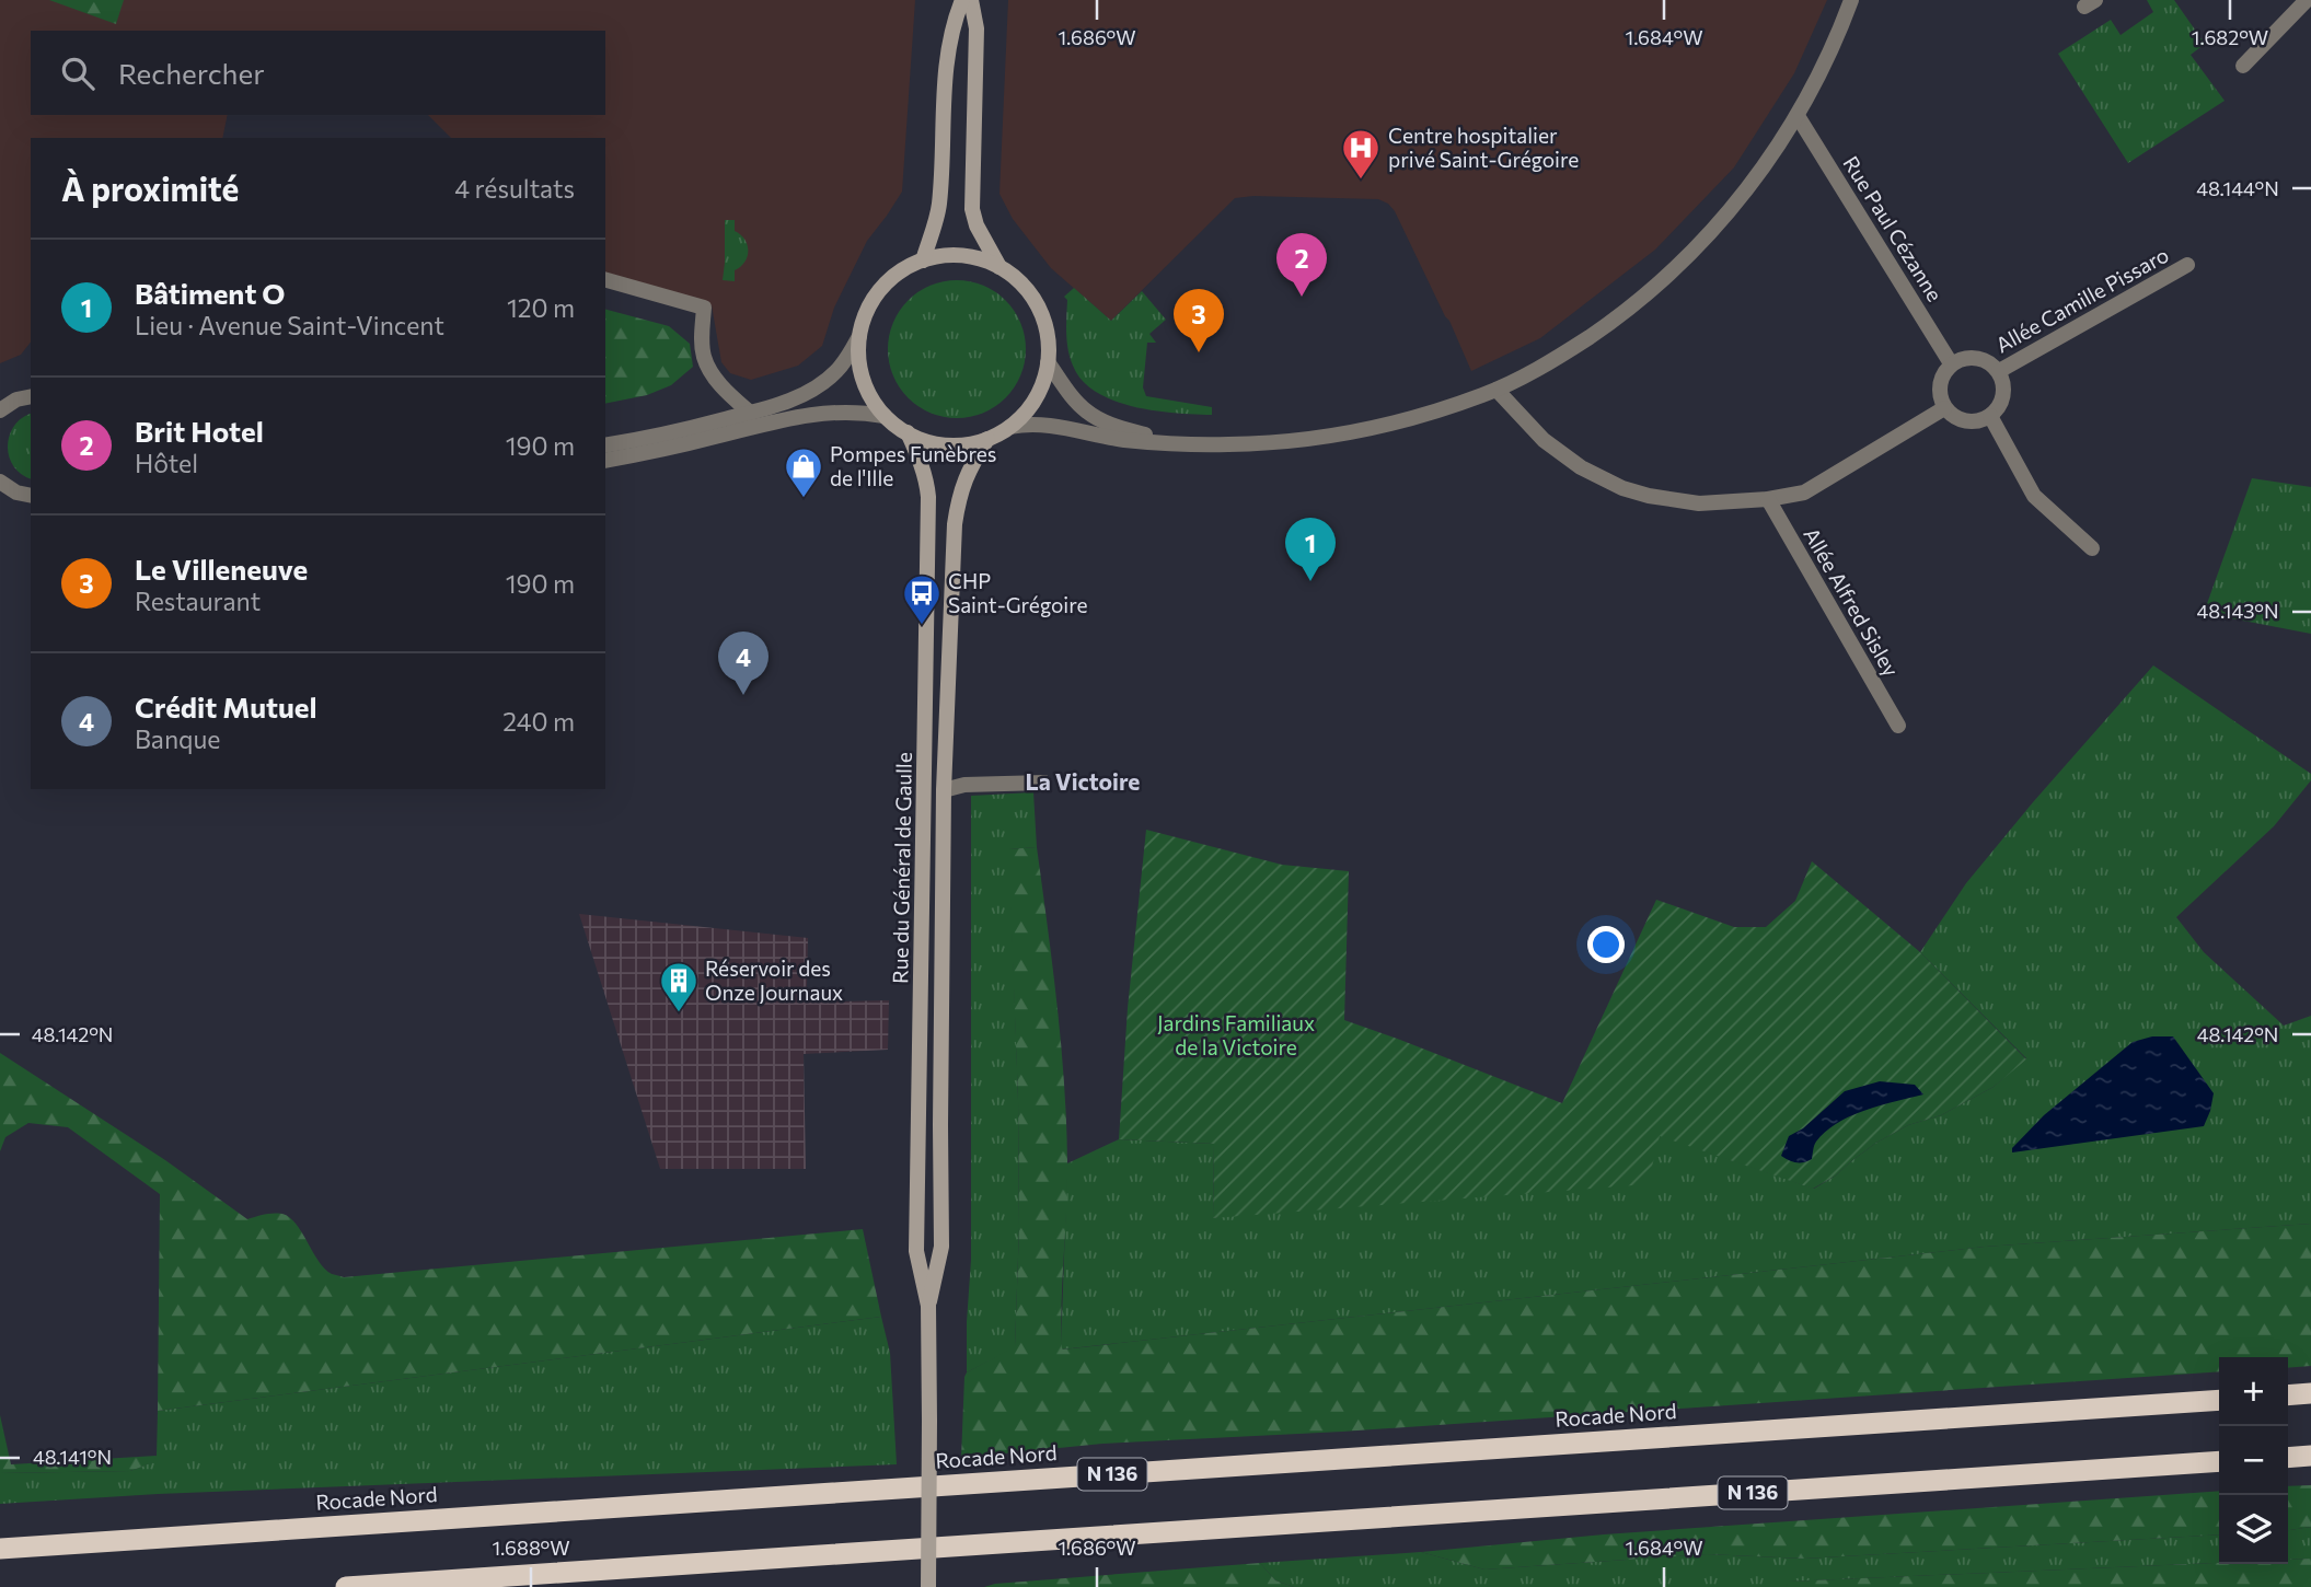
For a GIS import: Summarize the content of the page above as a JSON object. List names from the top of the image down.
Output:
{
  "streets": {
    "highway": ["Rocade Nord", "N 136"],
    "main road": ["Rue du Général de Gaulle"],
    "street": ["Rue Paul Cézanne", "Allée Camille Pissaro", "Allée Alfred Sisley"]
  },
  "crossings": [
    ["Rue Paul Cézanne", "Allée Camille Pissaro"]
  ],
  "districts": ["La Victoire"],
  "parks": ["Jardins Familiaux de la Victoire"],
  "places": {
    "hospital": ["Centre hospitalier privé Saint-Grégoire"],
    "shop": ["Pompes Funèbres de l'Ille"],
    "bus stop": ["CHP Saint-Grégoire"],
    "building": ["Réservoir des Onze Journaux"]
  },
  "page": {
    "search": "Rechercher",
    "heading": ["À proximité", "4 résultats"],
    "pins": [
      "2",
      "3",
      "1",
      "4"
    ],
    "list": [
      {
        "mark": "1",
        "name": "Bâtiment O",
        "note": "Lieu · Avenue Saint-Vincent",
        "value": "120 m"
      },
      {
        "mark": "2",
        "name": "Brit Hotel",
        "note": "Hôtel",
        "value": "190 m"
      },
      {
        "mark": "3",
        "name": "Le Villeneuve",
        "note": "Restaurant",
        "value": "190 m"
      },
      {
        "mark": "4",
        "name": "Crédit Mutuel",
        "note": "Banque",
        "value": "240 m"
      }
    ],
    "map_buttons": ["+", "−"]
  },
  "coordinates": [
    "1.686°W",
    "1.684°W",
    "1.682°W",
    "48.144°N",
    "48.143°N",
    "48.142°N",
    "48.141°N",
    "1.688°W"
  ]
}
